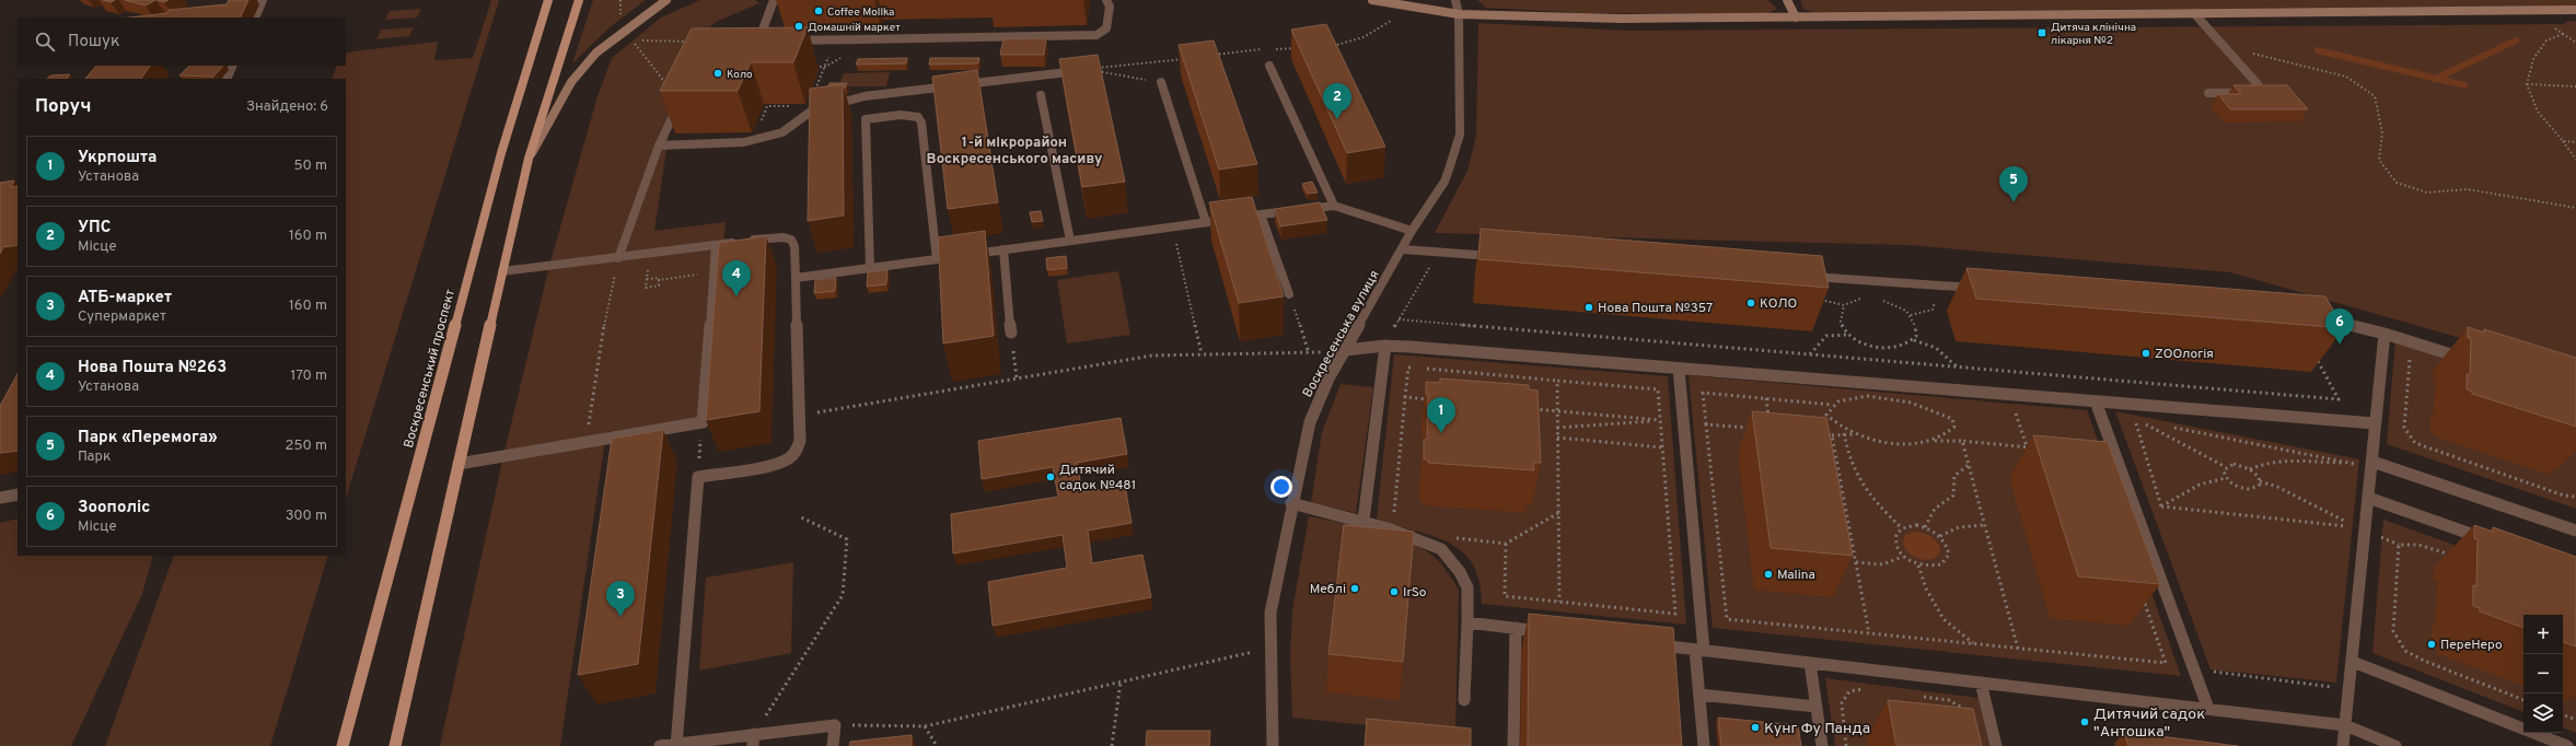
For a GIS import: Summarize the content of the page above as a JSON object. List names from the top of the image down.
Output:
{
  "streets": {
    "main road": ["Воскресенський проспект"],
    "street": ["Воскресенська вулиця"]
  },
  "districts": ["1-й мікрорайон Воскресенського масиву"],
  "places": {
    "other": [
      "Coffee Mollka",
      "Домашній маркет",
      "Коло",
      "КОЛО",
      "Нова Пошта №357",
      "ZООлогія",
      "Дитячий садок №481",
      "Malina",
      "Меблі",
      "IrSo",
      "ПереНеро",
      "Дитячий садок \"Антошка\"",
      "Кунг Фу Панда"
    ],
    "transit": ["Дитяча клінічна лікарня №2"]
  },
  "page": {
    "search": "Пошук",
    "heading": ["Поруч", "Знайдено: 6"],
    "pins": [
      "2",
      "5",
      "4",
      "6",
      "1",
      "3"
    ],
    "list": [
      {
        "mark": "1",
        "name": "Укрпошта",
        "note": "Установа",
        "value": "50 m"
      },
      {
        "mark": "2",
        "name": "УПС",
        "note": "Місце",
        "value": "160 m"
      },
      {
        "mark": "3",
        "name": "АТБ-маркет",
        "note": "Супермаркет",
        "value": "160 m"
      },
      {
        "mark": "4",
        "name": "Нова Пошта №263",
        "note": "Установа",
        "value": "170 m"
      },
      {
        "mark": "5",
        "name": "Парк «Перемога»",
        "note": "Парк",
        "value": "250 m"
      },
      {
        "mark": "6",
        "name": "Зоополіс",
        "note": "Місце",
        "value": "300 m"
      }
    ],
    "map_buttons": ["+", "−"]
  }
}
